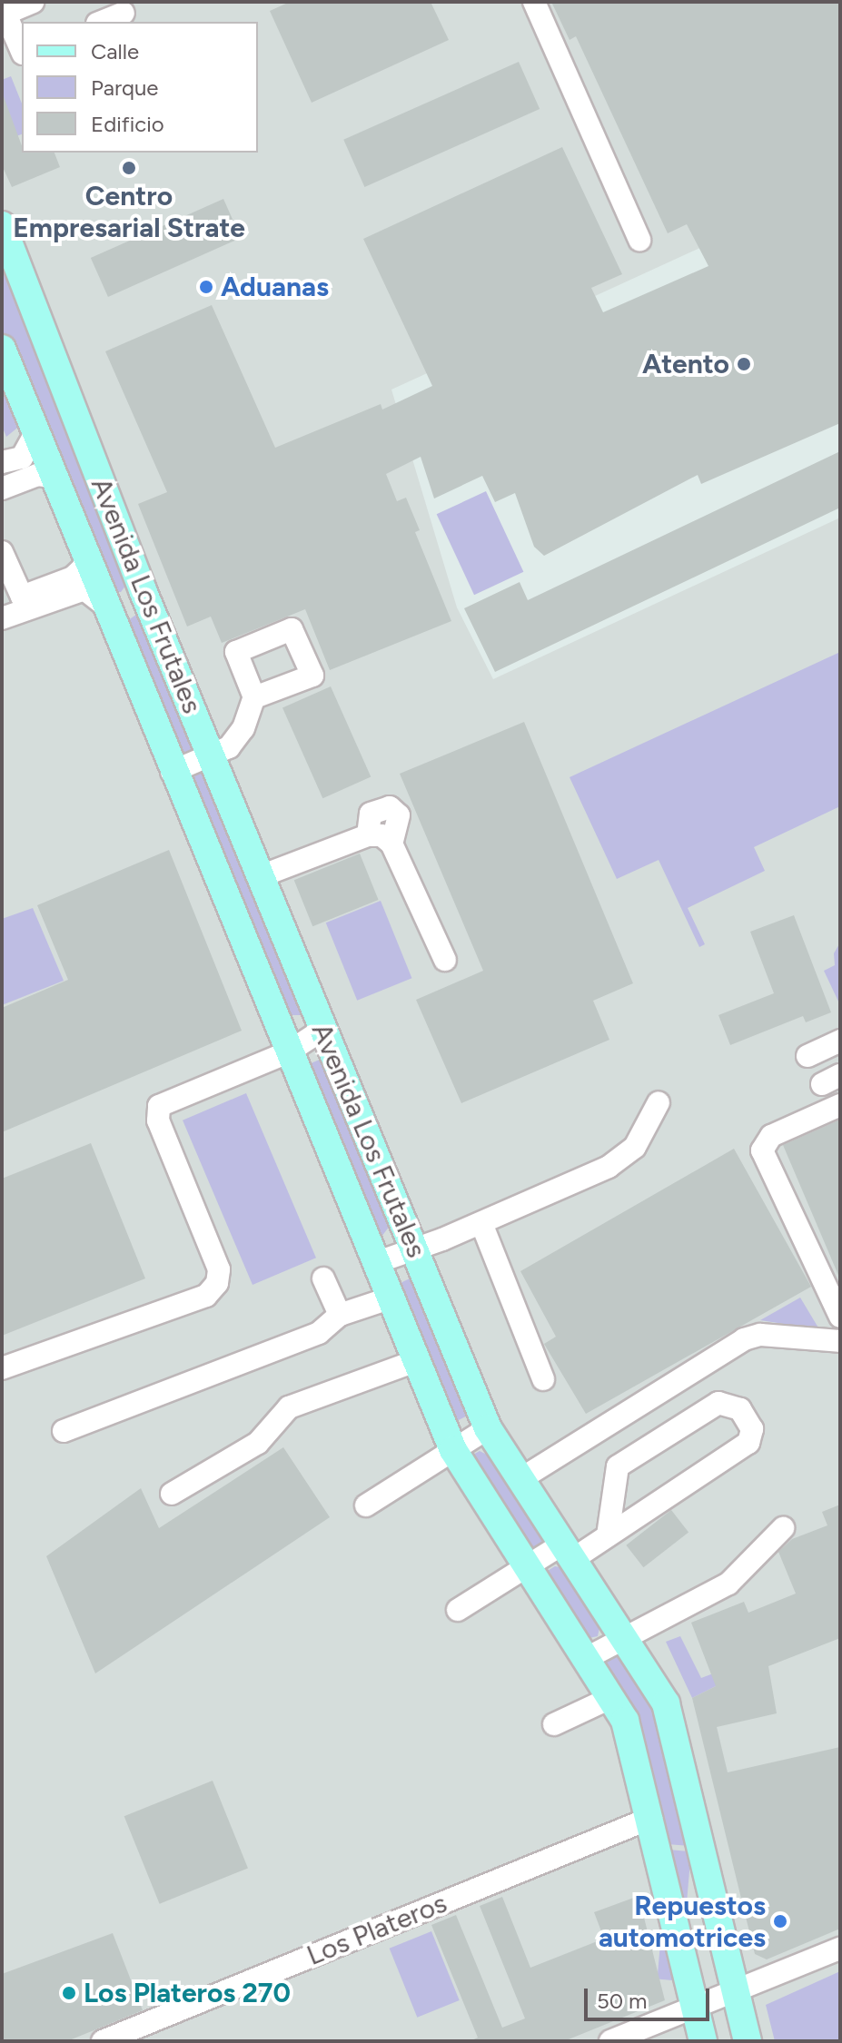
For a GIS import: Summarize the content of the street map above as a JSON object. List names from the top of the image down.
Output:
{
  "streets": {
    "main road": ["Avenida Los Frutales"],
    "street": ["Los Plateros"]
  },
  "crossings": [
    ["Avenida Los Frutales", "Los Plateros"]
  ],
  "places": [
    "Centro Empresarial Strate",
    "Aduanas",
    "Atento",
    "Repuestos automotrices",
    "Los Plateros 270"
  ],
  "legend": ["Calle", "Parque", "Edificio"],
  "scale_bar": "50 m"
}
